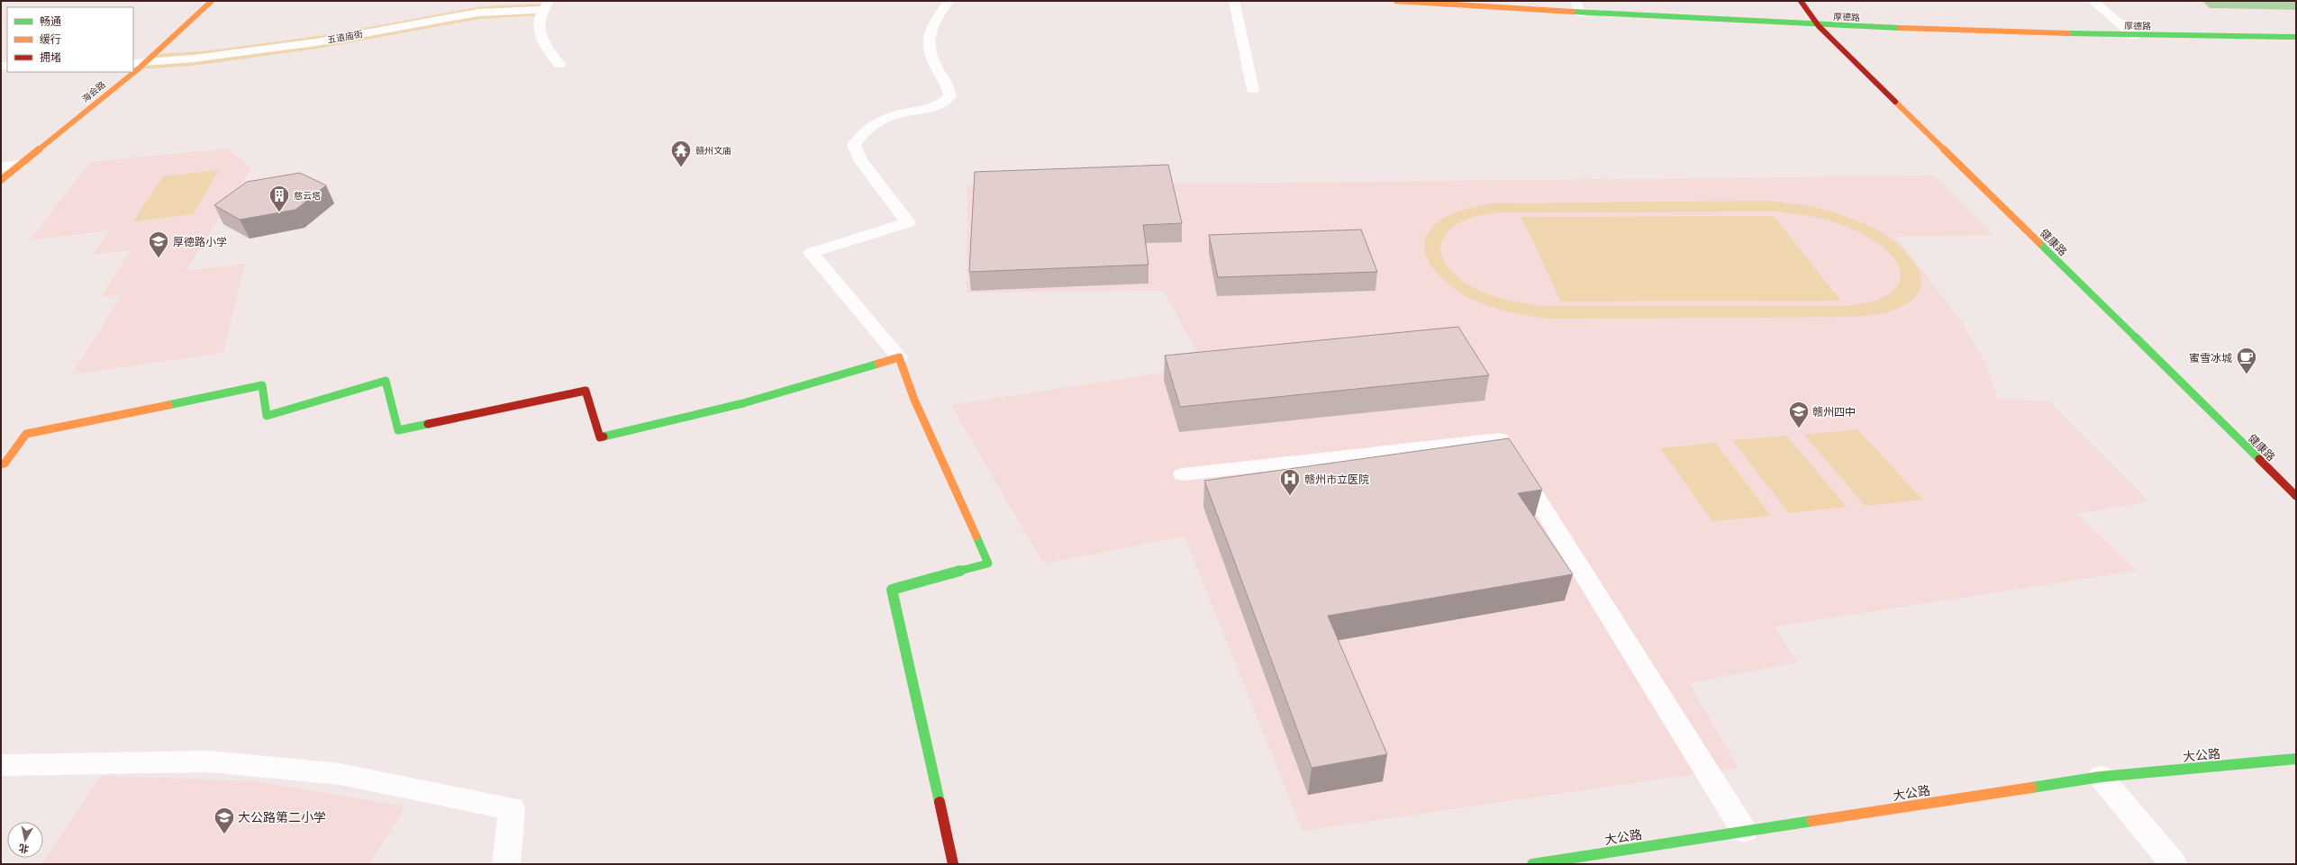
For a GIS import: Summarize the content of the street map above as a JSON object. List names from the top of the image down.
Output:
{
  "streets": {
    "street": [
      "厚德路",
      "五道庙街",
      "海会路",
      "健康路",
      "大公路"
    ]
  },
  "crossings": [
    ["厚德路", "健康路"],
    ["五道庙街", "海会路"]
  ],
  "places": {
    "temple": ["赣州文庙"],
    "building": ["慈云塔"],
    "school or university": ["厚德路小学", "赣州四中", "大公路第二小学"],
    "cafe": ["蜜雪冰城"],
    "hospital": ["赣州市立医院"]
  },
  "legend": ["畅通", "缓行", "拥堵"],
  "north": "bottom"
}
